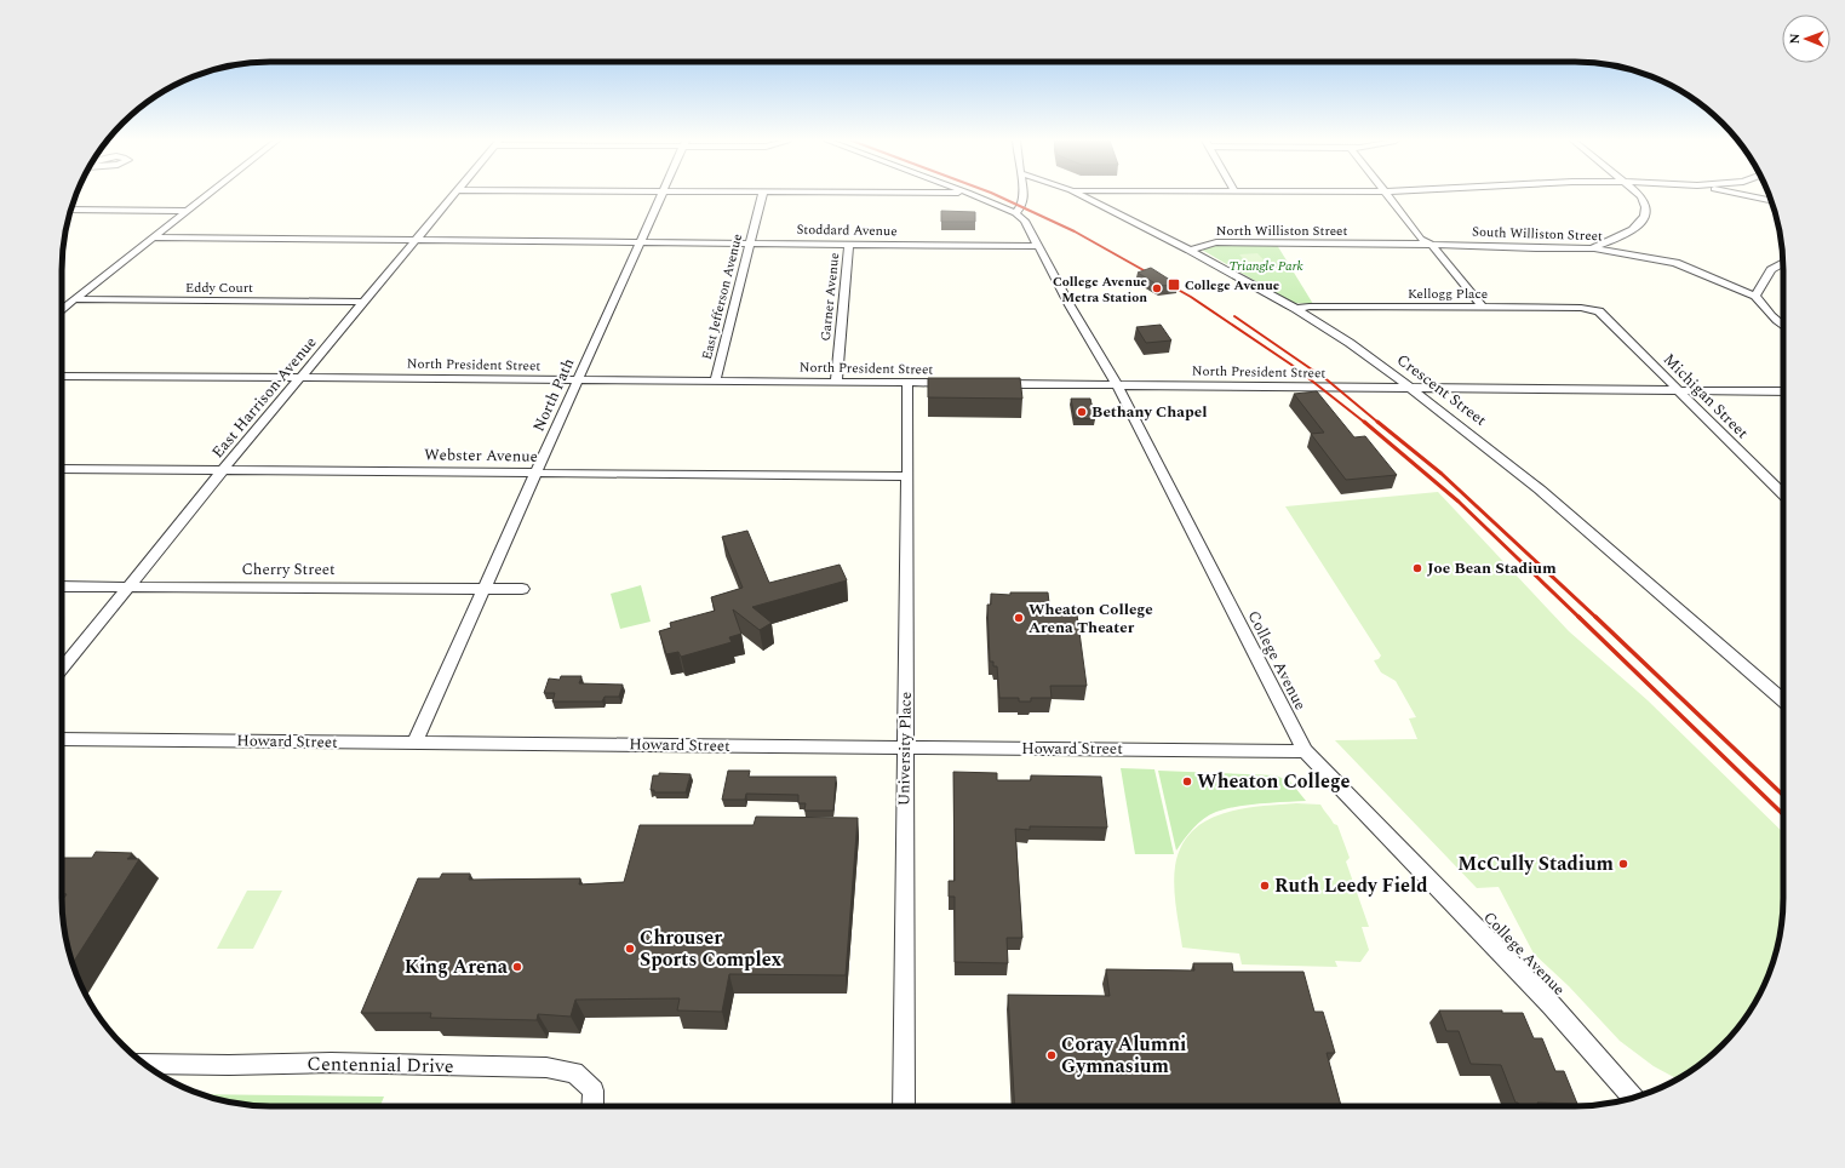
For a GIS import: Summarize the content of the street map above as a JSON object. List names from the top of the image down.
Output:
{
  "streets": {
    "street": [
      "Stoddard Avenue",
      "North Williston Street",
      "South Williston Street",
      "Eddy Court",
      "Kellogg Place",
      "East Jefferson Avenue",
      "Garner Avenue",
      "North President Street",
      "Crescent Street",
      "North Path",
      "Michigan Street",
      "East Harrison Avenue",
      "Webster Avenue",
      "Cherry Street",
      "College Avenue",
      "Howard Street",
      "University Place",
      "Centennial Drive"
    ]
  },
  "crossings": [
    ["Stoddard Avenue", "East Jefferson Avenue"],
    ["Stoddard Avenue", "Garner Avenue"],
    ["Stoddard Avenue", "North Path"],
    ["Stoddard Avenue", "East Harrison Avenue"],
    ["Stoddard Avenue", "College Avenue"],
    ["North Williston Street", "South Williston Street"],
    ["North Williston Street", "Crescent Street"],
    ["Eddy Court", "East Harrison Avenue"],
    ["Kellogg Place", "Crescent Street"],
    ["Kellogg Place", "Michigan Street"],
    ["East Jefferson Avenue", "North President Street"],
    ["Garner Avenue", "North President Street"],
    ["North President Street", "Crescent Street"],
    ["North President Street", "North Path"],
    ["North President Street", "Michigan Street"],
    ["North President Street", "East Harrison Avenue"],
    ["North President Street", "College Avenue"],
    ["North President Street", "University Place"],
    ["North Path", "Webster Avenue"],
    ["North Path", "Cherry Street"],
    ["North Path", "Howard Street"],
    ["East Harrison Avenue", "Webster Avenue"],
    ["East Harrison Avenue", "Cherry Street"],
    ["Webster Avenue", "University Place"],
    ["College Avenue", "Howard Street"],
    ["Howard Street", "University Place"]
  ],
  "parks": ["Triangle Park"],
  "places": {
    "transit": ["College Avenue"],
    "other": [
      "College Avenue Metra Station",
      "Bethany Chapel",
      "Joe Bean Stadium",
      "Wheaton College Arena Theater",
      "Wheaton College",
      "McCully Stadium",
      "Ruth Leedy Field",
      "Chrouser Sports Complex",
      "King Arena",
      "Coray Alumni Gymnasium"
    ]
  },
  "north": "left"
}
